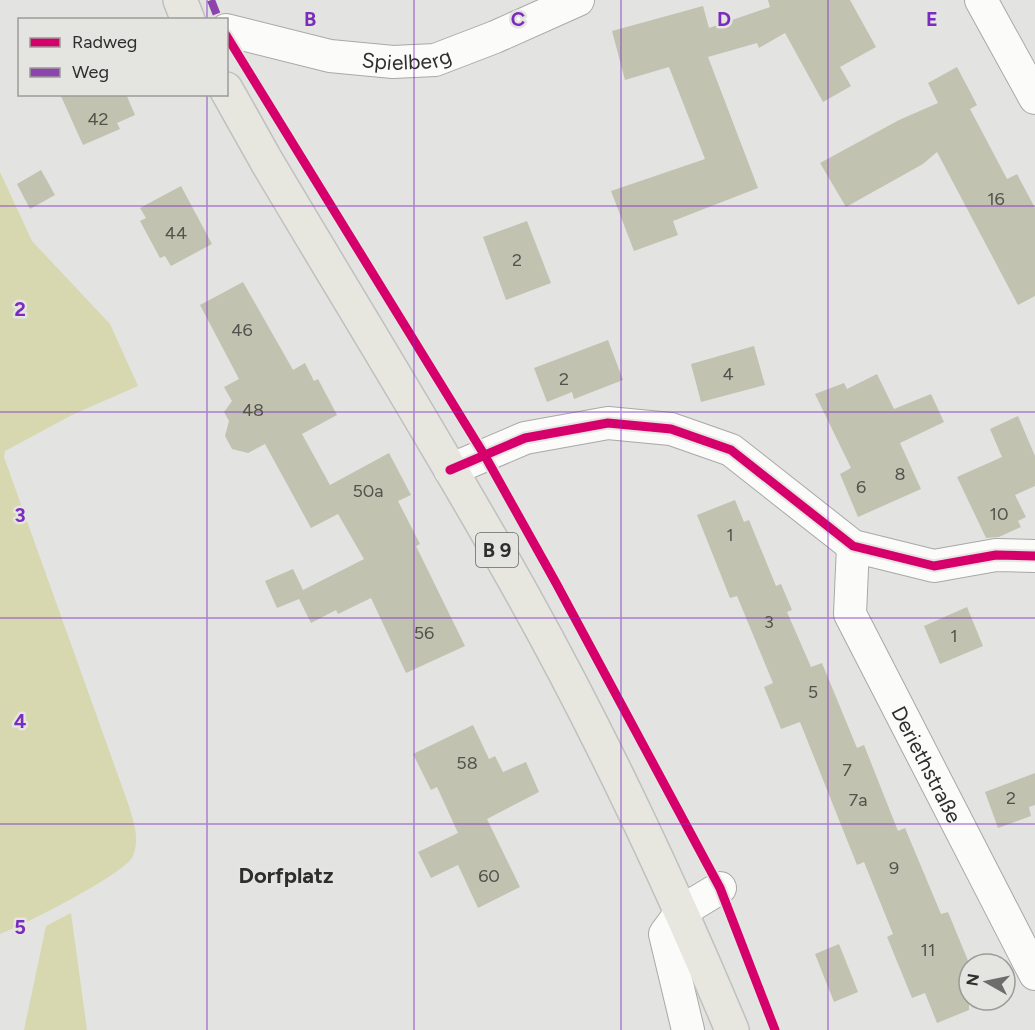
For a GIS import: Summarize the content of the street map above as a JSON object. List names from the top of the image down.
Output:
{
  "streets": {
    "main road": ["B 9"],
    "street": ["Spielberg", "Deriethstraße"]
  },
  "districts": ["Dorfplatz"],
  "house_numbers": [
    "42",
    "16",
    "44",
    "2",
    "46",
    "4",
    "2",
    "48",
    "8",
    "6",
    "50a",
    "10",
    "1",
    "3",
    "56",
    "1",
    "5",
    "58",
    "7",
    "2",
    "7a",
    "9",
    "60",
    "11"
  ],
  "legend": ["Radweg", "Weg"],
  "north": "left",
  "grid": {
    "columns": [
      "B",
      "C",
      "D",
      "E"
    ],
    "rows": [
      "2",
      "3",
      "4",
      "5"
    ]
  }
}
